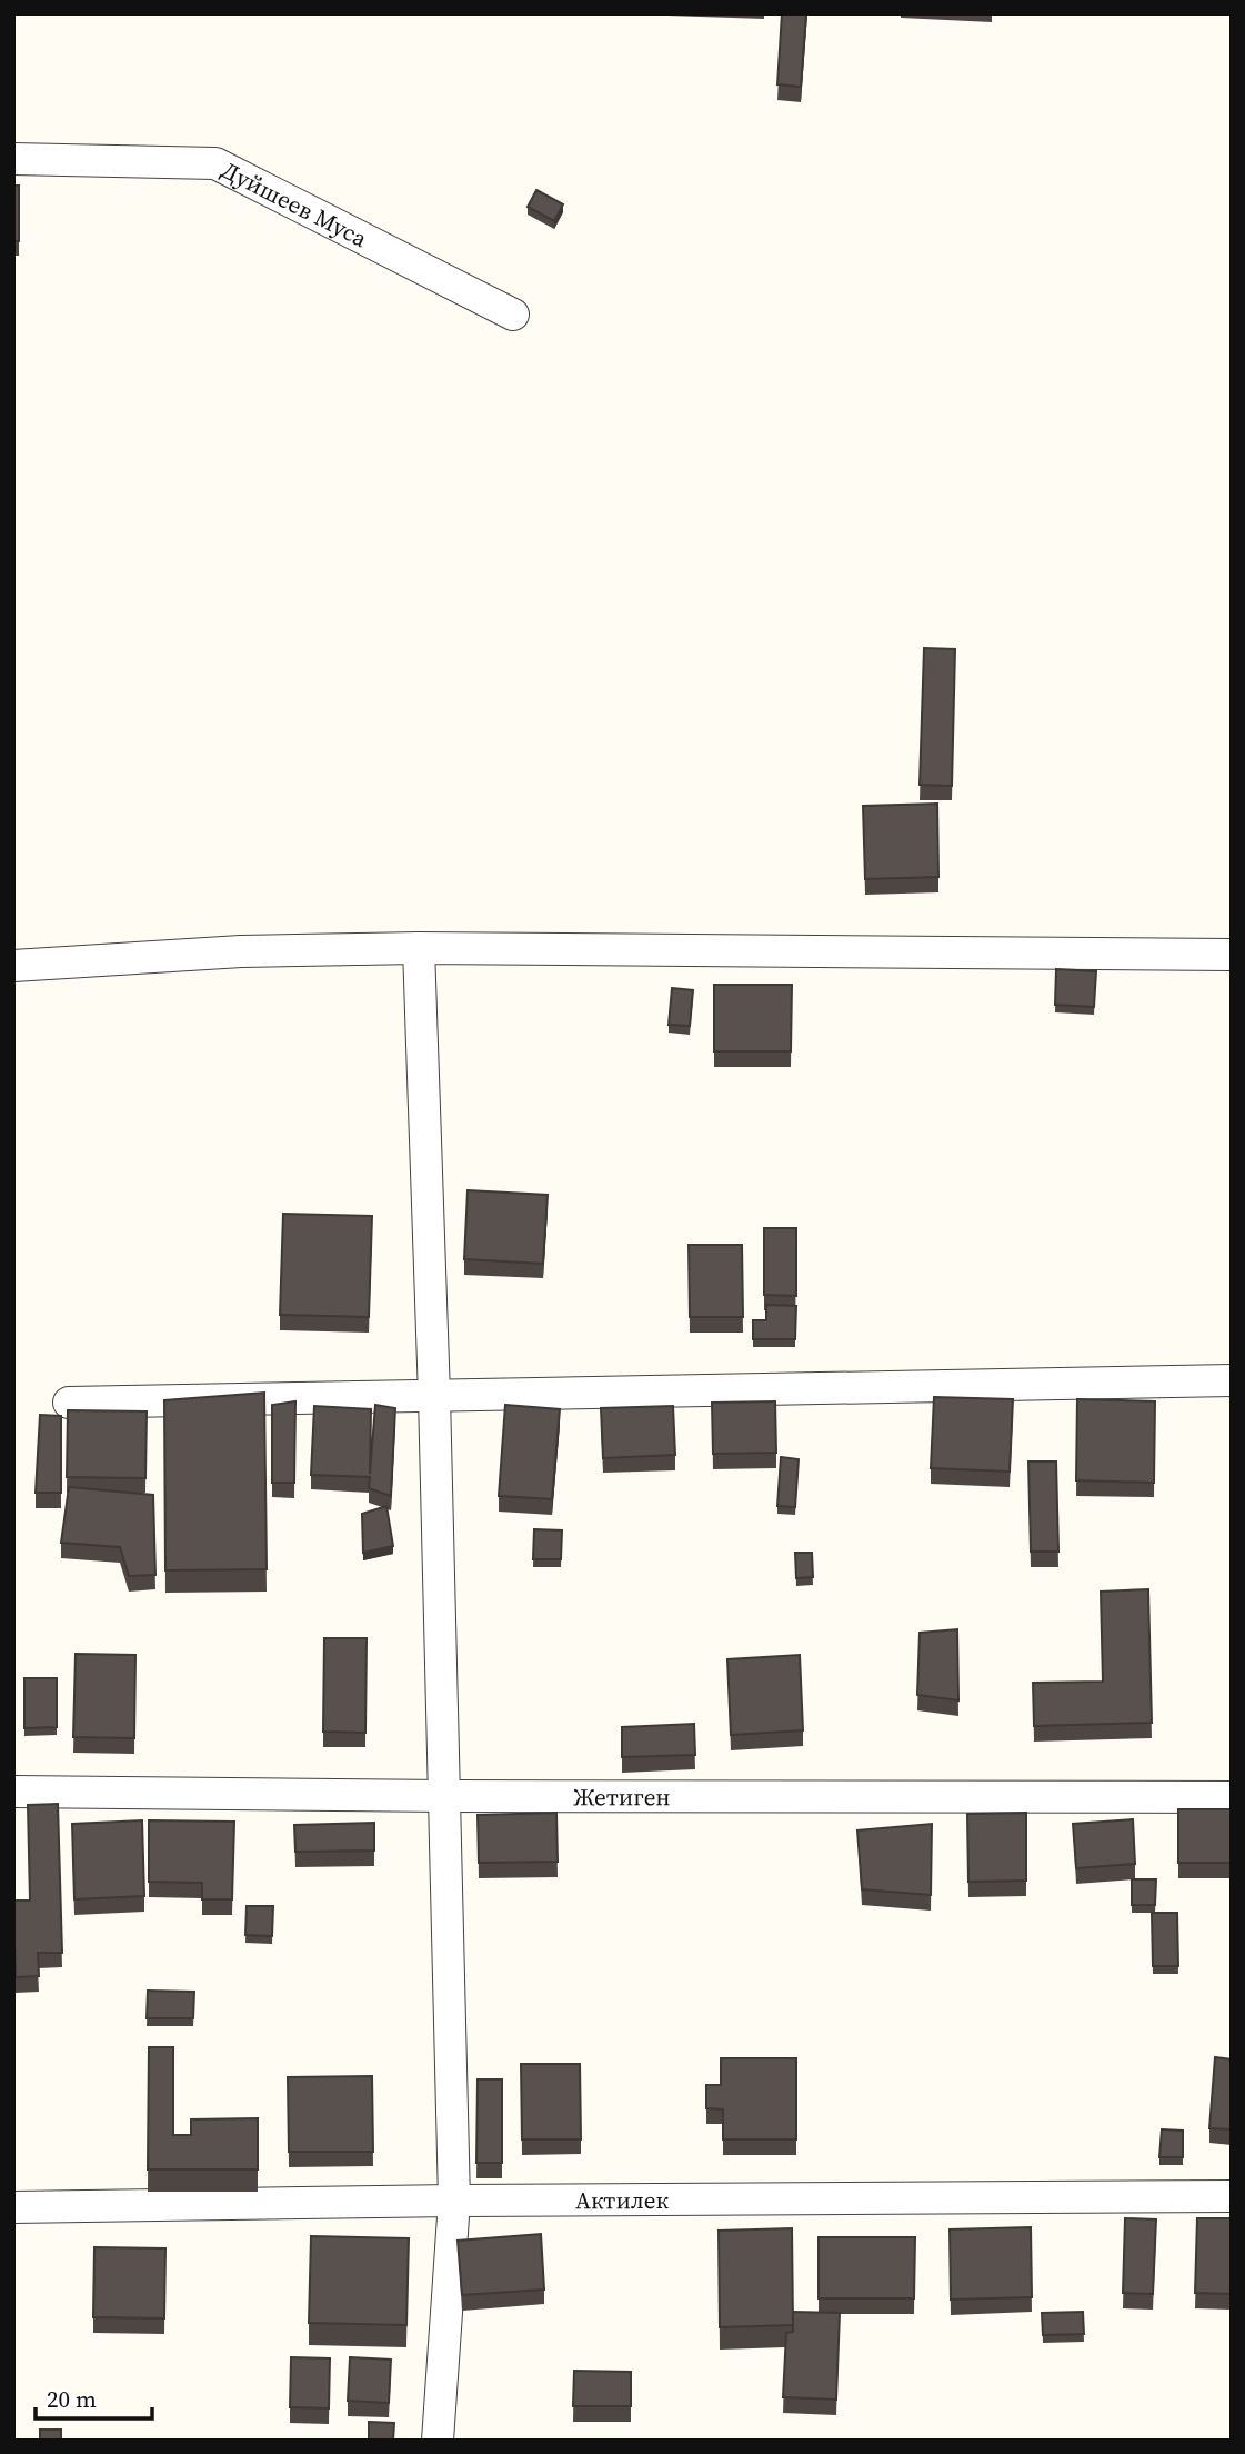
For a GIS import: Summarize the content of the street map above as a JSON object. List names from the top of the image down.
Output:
{
  "streets": {
    "street": ["Дуйшеев Муса", "Жетиген", "Актилек"]
  },
  "scale_bar": "20 m"
}
